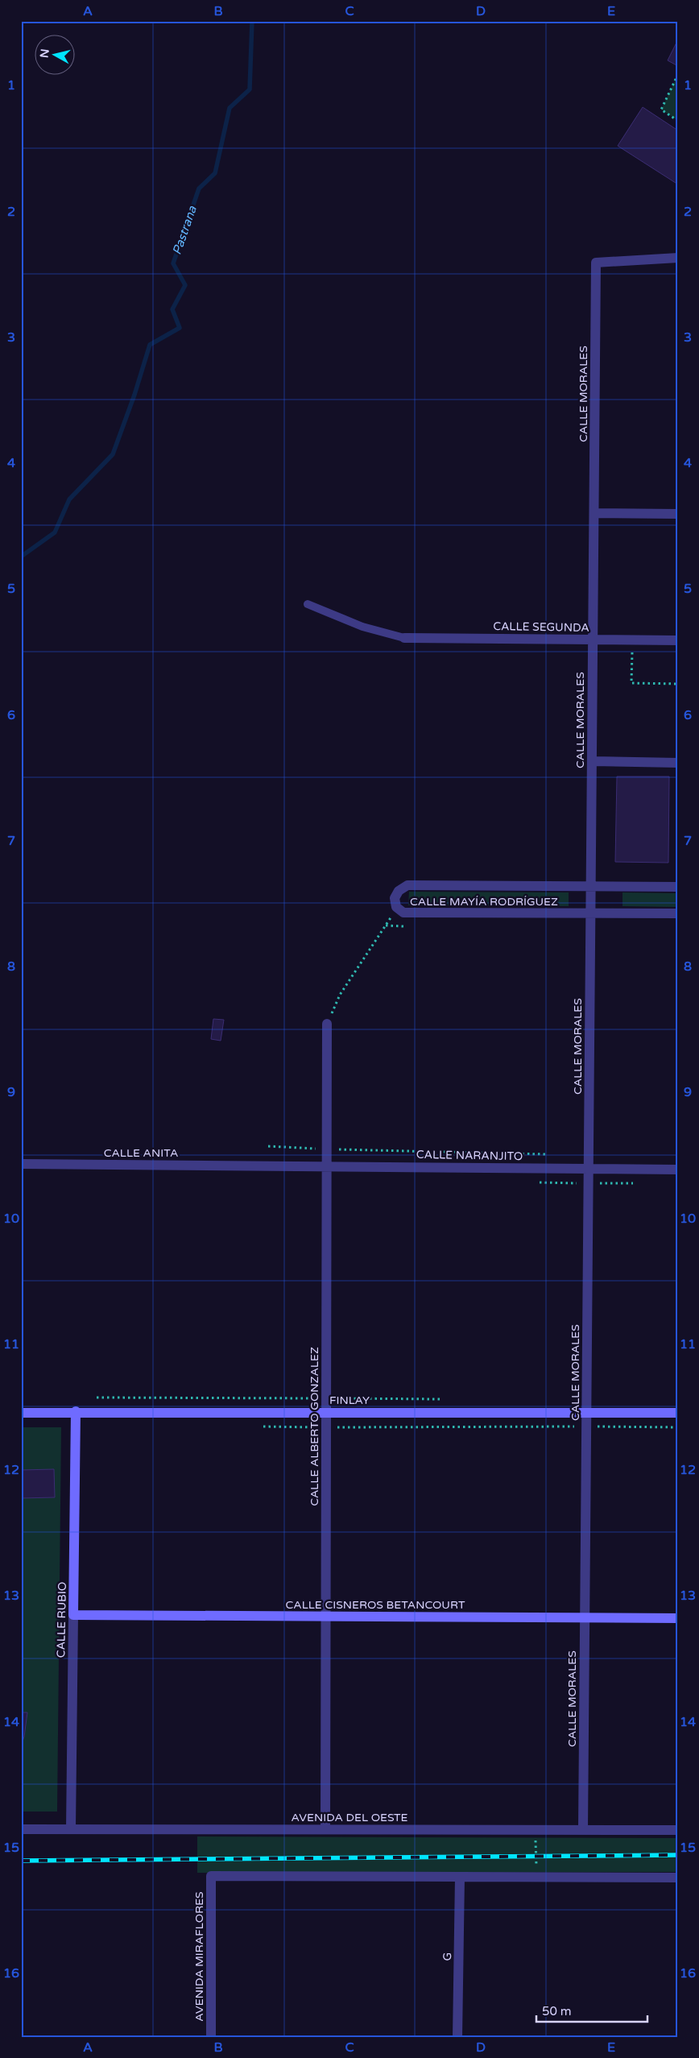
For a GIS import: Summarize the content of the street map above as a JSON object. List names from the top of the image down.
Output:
{
  "streets": {
    "street": [
      "CALLE MORALES",
      "CALLE SEGUNDA",
      "CALLE MAYÍA RODRÍGUEZ",
      "CALLE ANITA",
      "CALLE NARANJITO",
      "FINLAY",
      "CALLE ALBERTO GONZALEZ",
      "CALLE CISNEROS BETANCOURT",
      "CALLE RUBIO",
      "AVENIDA DEL OESTE",
      "AVENIDA MIRAFLORES",
      "G"
    ]
  },
  "crossings": [
    ["CALLE MORALES", "CALLE SEGUNDA"],
    ["CALLE MORALES", "CALLE MAYÍA RODRÍGUEZ"],
    ["CALLE MORALES", "CALLE NARANJITO"],
    ["CALLE MORALES", "FINLAY"],
    ["CALLE MORALES", "CALLE CISNEROS BETANCOURT"],
    ["CALLE MORALES", "AVENIDA DEL OESTE"],
    ["CALLE ANITA", "CALLE NARANJITO"],
    ["CALLE NARANJITO", "CALLE ALBERTO GONZALEZ"],
    ["FINLAY", "CALLE ALBERTO GONZALEZ"],
    ["FINLAY", "CALLE RUBIO"],
    ["CALLE ALBERTO GONZALEZ", "CALLE CISNEROS BETANCOURT"],
    ["CALLE ALBERTO GONZALEZ", "AVENIDA DEL OESTE"],
    ["CALLE CISNEROS BETANCOURT", "CALLE RUBIO"],
    ["CALLE RUBIO", "AVENIDA DEL OESTE"],
    ["AVENIDA MIRAFLORES", "G"]
  ],
  "water": ["Pastrana"],
  "scale_bar": "50 m",
  "north": "left",
  "grid": {
    "columns": [
      "A",
      "B",
      "C",
      "D",
      "E"
    ],
    "rows": [
      "1",
      "2",
      "3",
      "4",
      "5",
      "6",
      "7",
      "8",
      "9",
      "10",
      "11",
      "12",
      "13",
      "14",
      "15",
      "16"
    ]
  }
}
